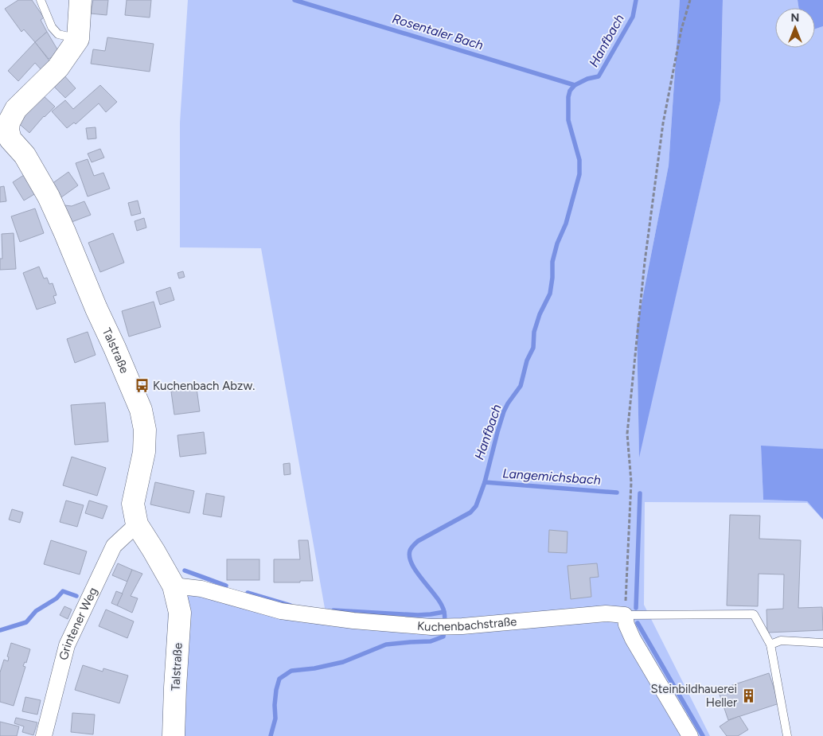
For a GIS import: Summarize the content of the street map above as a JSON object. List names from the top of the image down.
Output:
{
  "streets": {
    "main road": ["Talstraße"],
    "street": ["Kuchenbachstraße", "Grintener Weg"]
  },
  "crossings": [
    ["Talstraße", "Kuchenbachstraße"],
    ["Talstraße", "Grintener Weg"]
  ],
  "water": ["Rosentaler Bach", "Hanfbach", "Langemichsbach"],
  "places": {
    "bus stop": ["Kuchenbach Abzw."],
    "building": ["Steinbildhauerei Heller"]
  },
  "north": "top"
}
